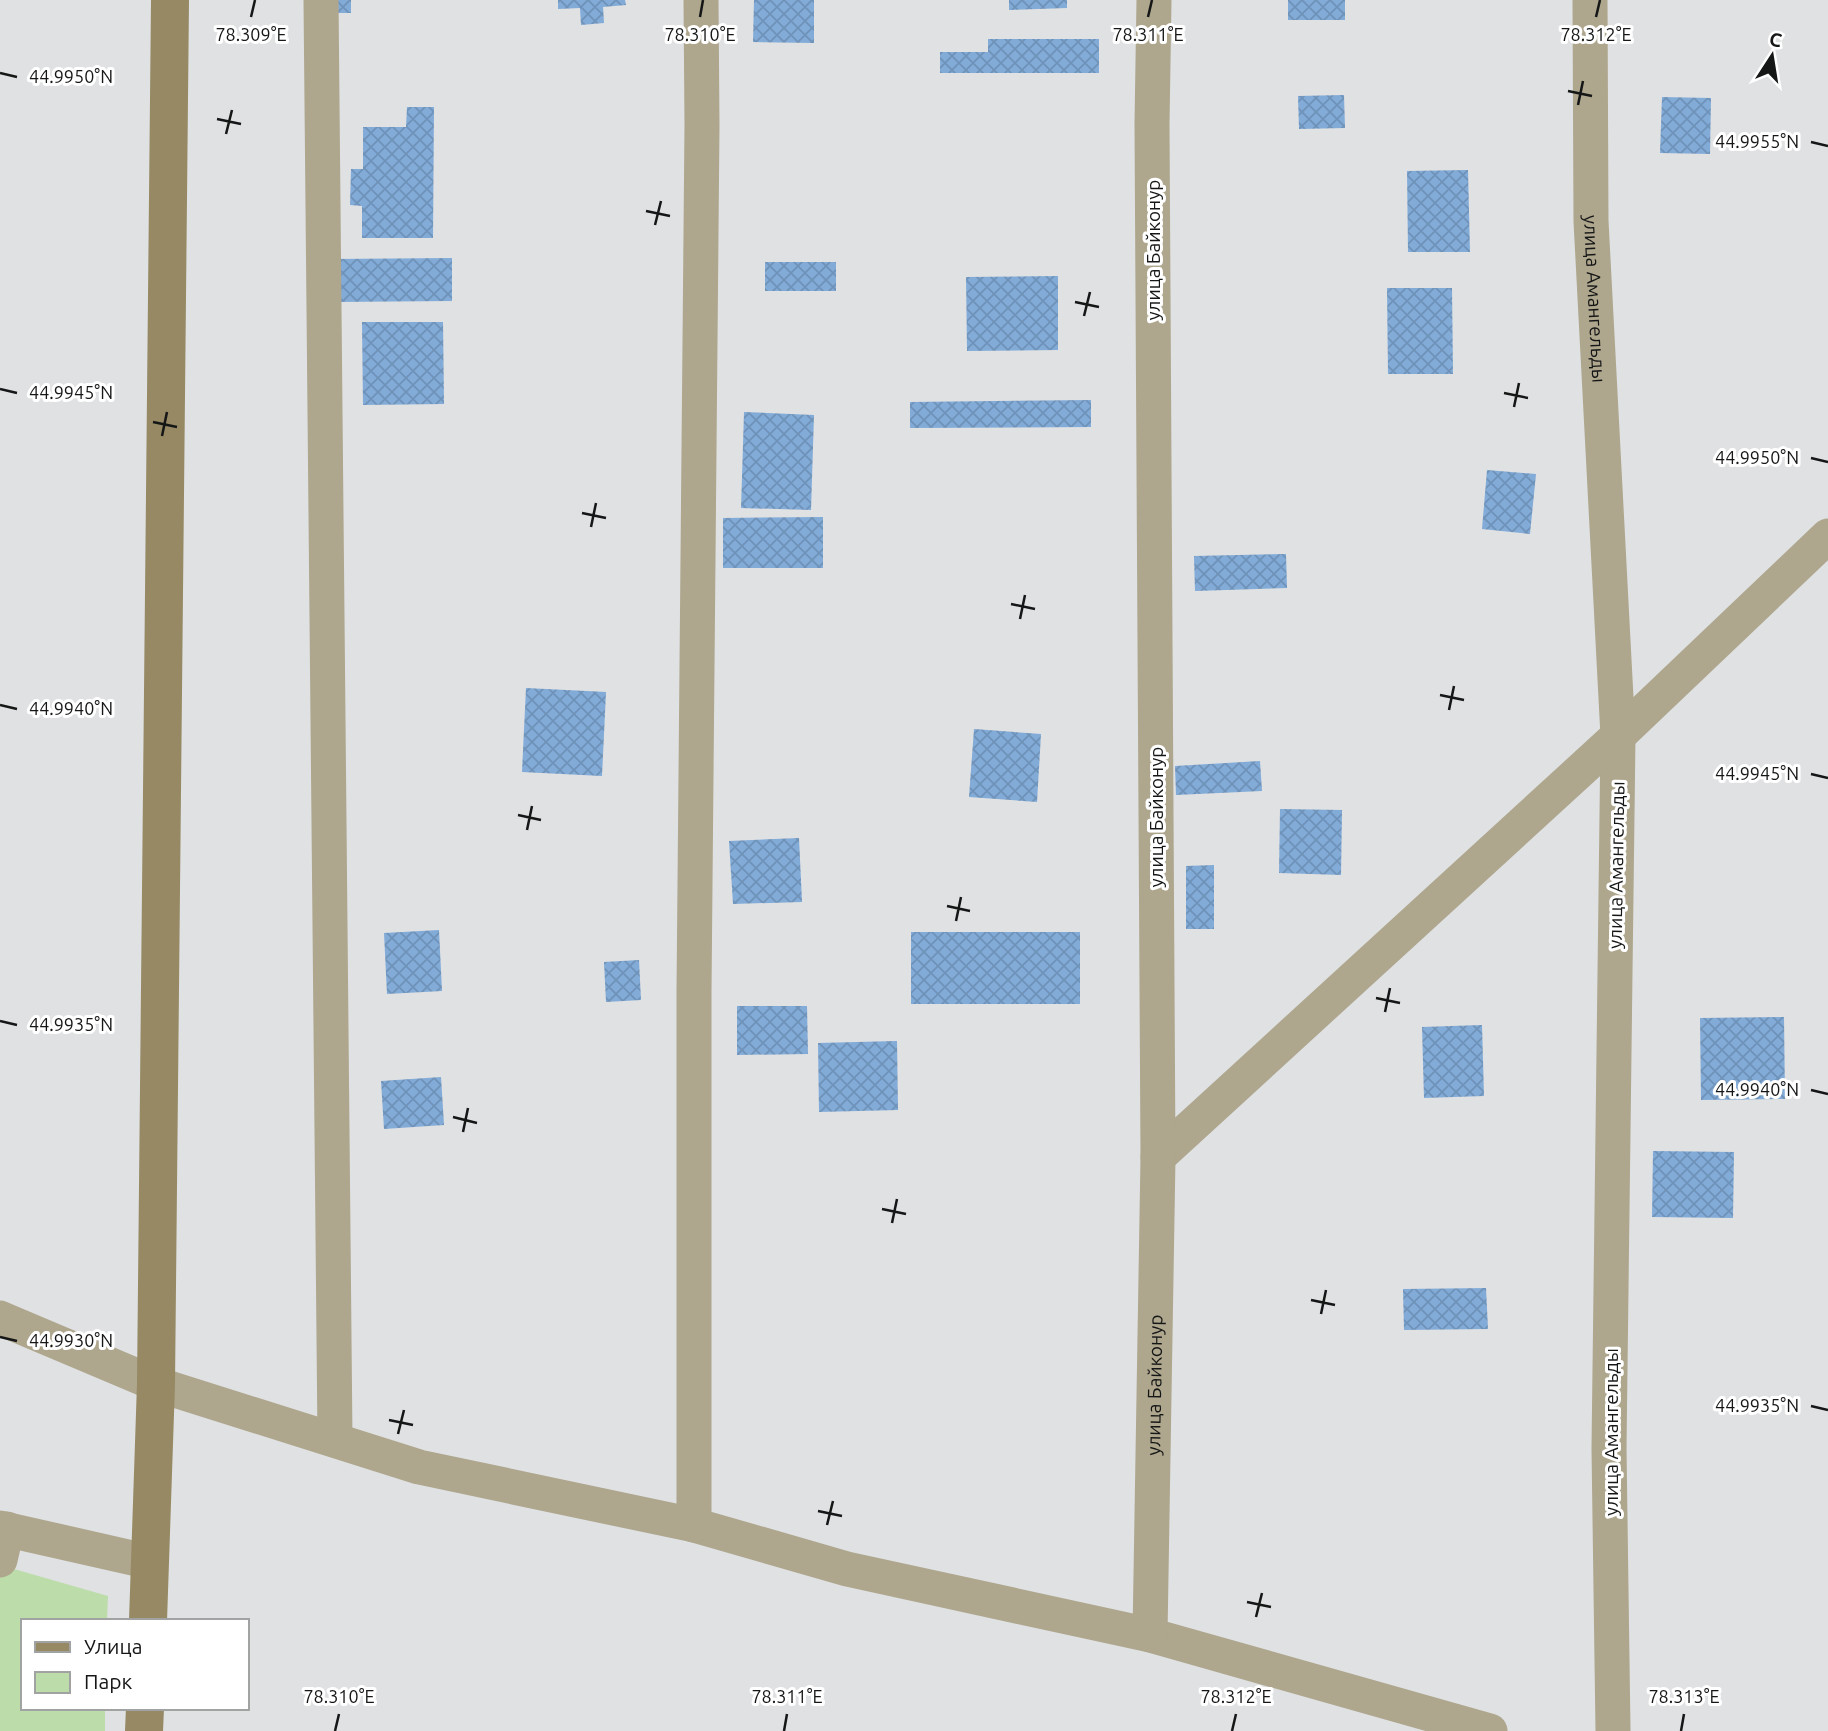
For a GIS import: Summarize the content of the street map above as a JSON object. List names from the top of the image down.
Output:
{
  "streets": {
    "street": ["улица Байконур", "улица Амангельды"]
  },
  "legend": ["Улица", "Парк"],
  "north": "top",
  "coordinates": [
    "78.309°E",
    "78.310°E",
    "78.311°E",
    "78.312°E",
    "44.9950°N",
    "44.9955°N",
    "44.9945°N",
    "44.9940°N",
    "44.9935°N",
    "44.9930°N",
    "78.313°E"
  ]
}
